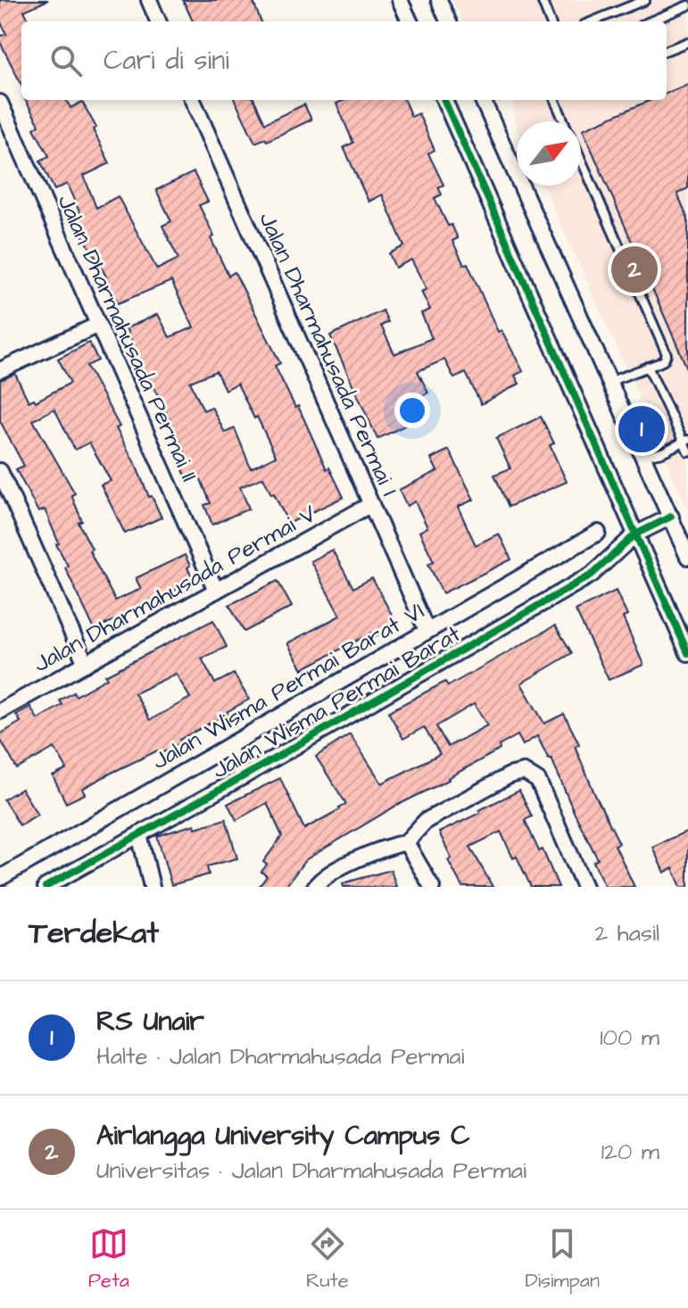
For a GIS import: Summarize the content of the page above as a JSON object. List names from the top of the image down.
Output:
{
  "streets": {
    "street": [
      "Jalan Dharmahusada Permai II",
      "Jalan Dharmahusada Permai I",
      "Jalan Dharmahusada Permai V",
      "Jalan Wisma Permai Barat VI",
      "Jalan Wisma Permai Barat"
    ]
  },
  "crossings": [
    ["Jalan Dharmahusada Permai II", "Jalan Dharmahusada Permai V"],
    ["Jalan Dharmahusada Permai I", "Jalan Dharmahusada Permai V"],
    ["Jalan Dharmahusada Permai I", "Jalan Wisma Permai Barat VI"]
  ],
  "north": "top right",
  "page": {
    "search": "Cari di sini",
    "pins": ["2", "1"],
    "heading": ["Terdekat", "2 hasil"],
    "list": [
      {
        "mark": "1",
        "name": "RS Unair",
        "note": "Halte · Jalan Dharmahusada Permai",
        "value": "100 m"
      },
      {
        "mark": "2",
        "name": "Airlangga University Campus C",
        "note": "Universitas · Jalan Dharmahusada Permai",
        "value": "120 m"
      }
    ],
    "nav": ["Peta", "Rute", "Disimpan"]
  }
}
